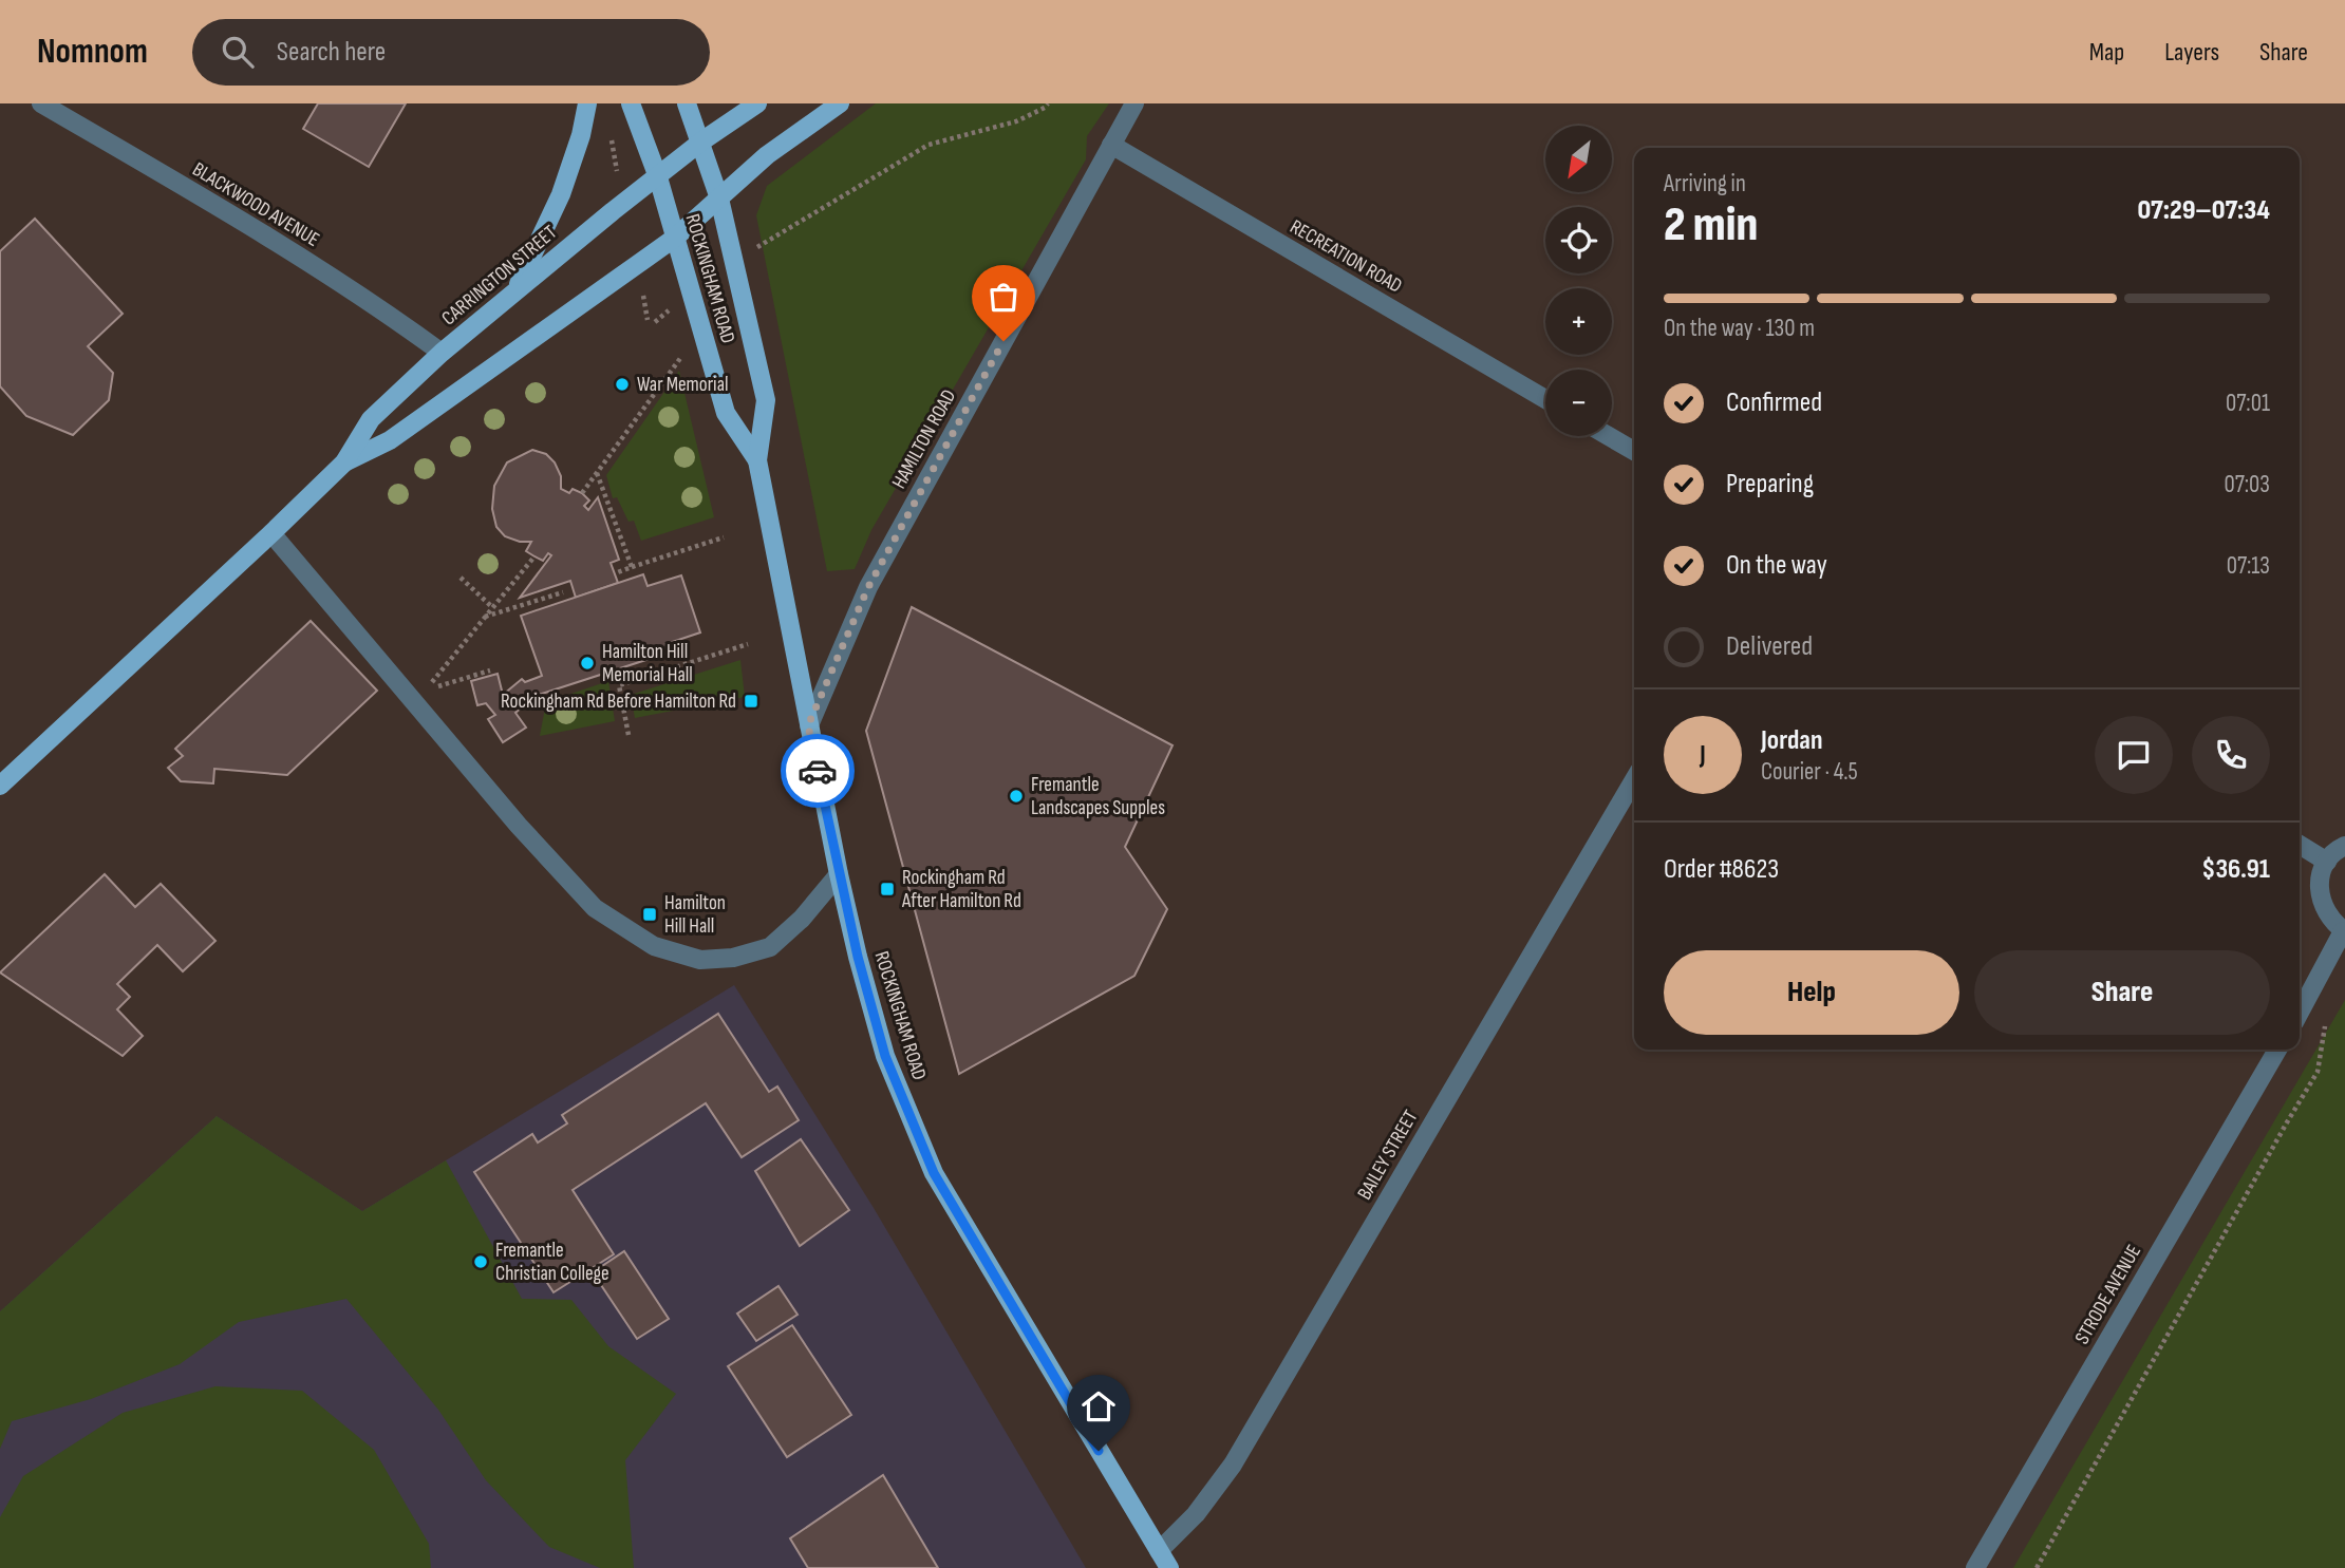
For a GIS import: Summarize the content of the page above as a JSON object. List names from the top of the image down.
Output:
{
  "streets": {
    "main road": ["CARRINGTON STREET", "ROCKINGHAM ROAD"],
    "street": [
      "BLACKWOOD AVENUE",
      "RECREATION ROAD",
      "HAMILTON ROAD",
      "BAILEY STREET",
      "STRODE AVENUE"
    ]
  },
  "crossings": [
    ["BLACKWOOD AVENUE", "CARRINGTON STREET"],
    ["RECREATION ROAD", "HAMILTON ROAD"],
    ["CARRINGTON STREET", "ROCKINGHAM ROAD"],
    ["ROCKINGHAM ROAD", "HAMILTON ROAD"],
    ["ROCKINGHAM ROAD", "BAILEY STREET"]
  ],
  "places": {
    "other": [
      "War Memorial",
      "Hamilton Hill Memorial Hall",
      "Fremantle Landscapes Supples",
      "Fremantle Christian College"
    ],
    "transit": ["Rockingham Rd Before Hamilton Rd", "Rockingham Rd After Hamilton Rd", "Hamilton Hill Hall"]
  },
  "north": "bottom left",
  "page": {
    "header": "Nomnom",
    "search": "Search here",
    "nav": ["Map", "Layers", "Share"],
    "map_buttons": ["+", "−"],
    "heading": ["2 min", "Arriving in", "07:29–07:34"],
    "panel": [
      "Jordan",
      "Courier · 4.5",
      "Order #8623",
      "$36.91"
    ],
    "bar": "On the way · 130 m",
    "list": [
      ["Confirmed", "07:01"],
      ["Preparing", "07:03"],
      ["On the way", "07:13"],
      "Delivered"
    ],
    "round": "J",
    "buttons": ["Help", "Share"]
  }
}
